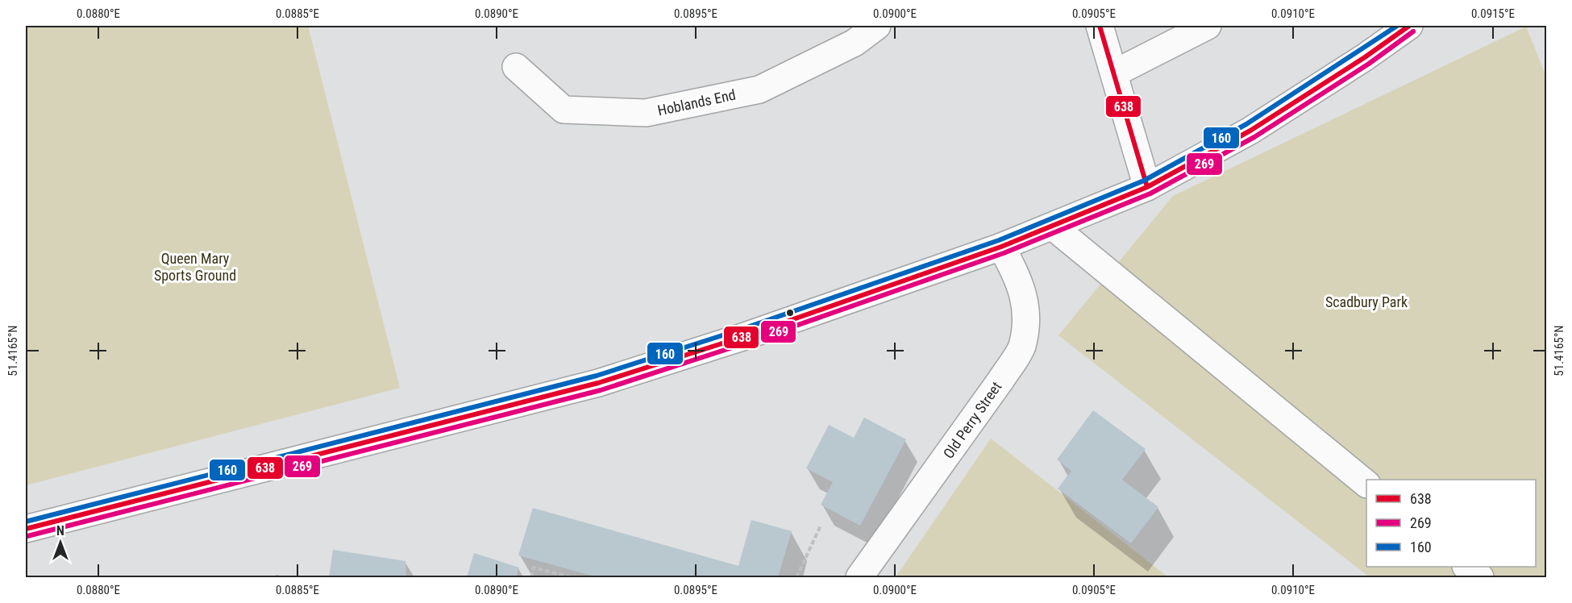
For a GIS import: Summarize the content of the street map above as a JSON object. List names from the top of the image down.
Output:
{
  "streets": {
    "main road": ["Hoblands End", "Old Perry Street"]
  },
  "parks": ["Queen Mary Sports Ground", "Scadbury Park"],
  "lines": ["transit line 638", "transit line 160", "transit line 269"],
  "legend": ["638", "269", "160"],
  "north": "top",
  "coordinates": [
    "0.0880°E",
    "0.0885°E",
    "0.0890°E",
    "0.0895°E",
    "0.0900°E",
    "0.0905°E",
    "0.0910°E",
    "0.0915°E",
    "51.4165°N"
  ]
}
